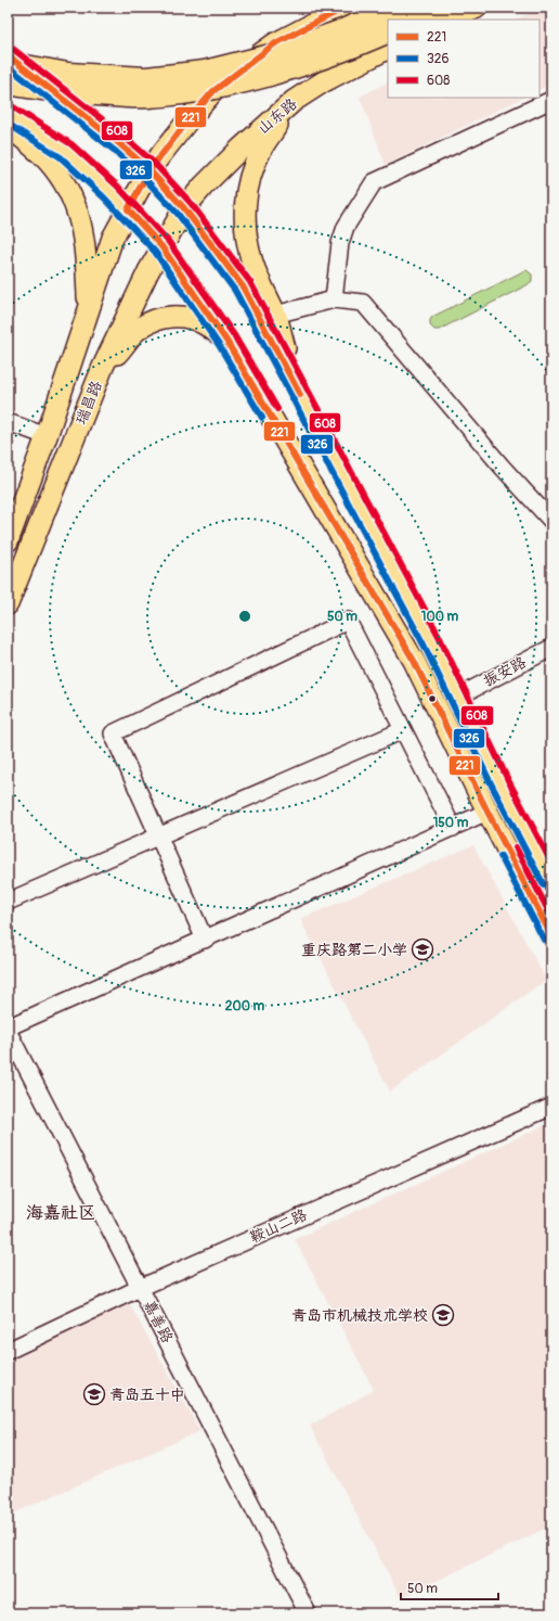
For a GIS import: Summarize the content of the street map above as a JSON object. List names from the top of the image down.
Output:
{
  "streets": {
    "main road": ["山东路", "瑞昌路"],
    "street": ["振安路", "鞍山二路", "嘉善路"]
  },
  "crossings": [
    ["山东路", "瑞昌路"],
    ["鞍山二路", "嘉善路"]
  ],
  "districts": ["海嘉社区"],
  "places": {
    "school or university": ["重庆路第二小学", "青岛市机械技术学校", "青岛五十中"]
  },
  "lines": ["transit line 221", "transit line 608", "transit line 326"],
  "legend": ["221", "326", "608"],
  "scale_bar": "50 m",
  "rings": [
    "50 m",
    "100 m",
    "150 m",
    "200 m"
  ]
}
